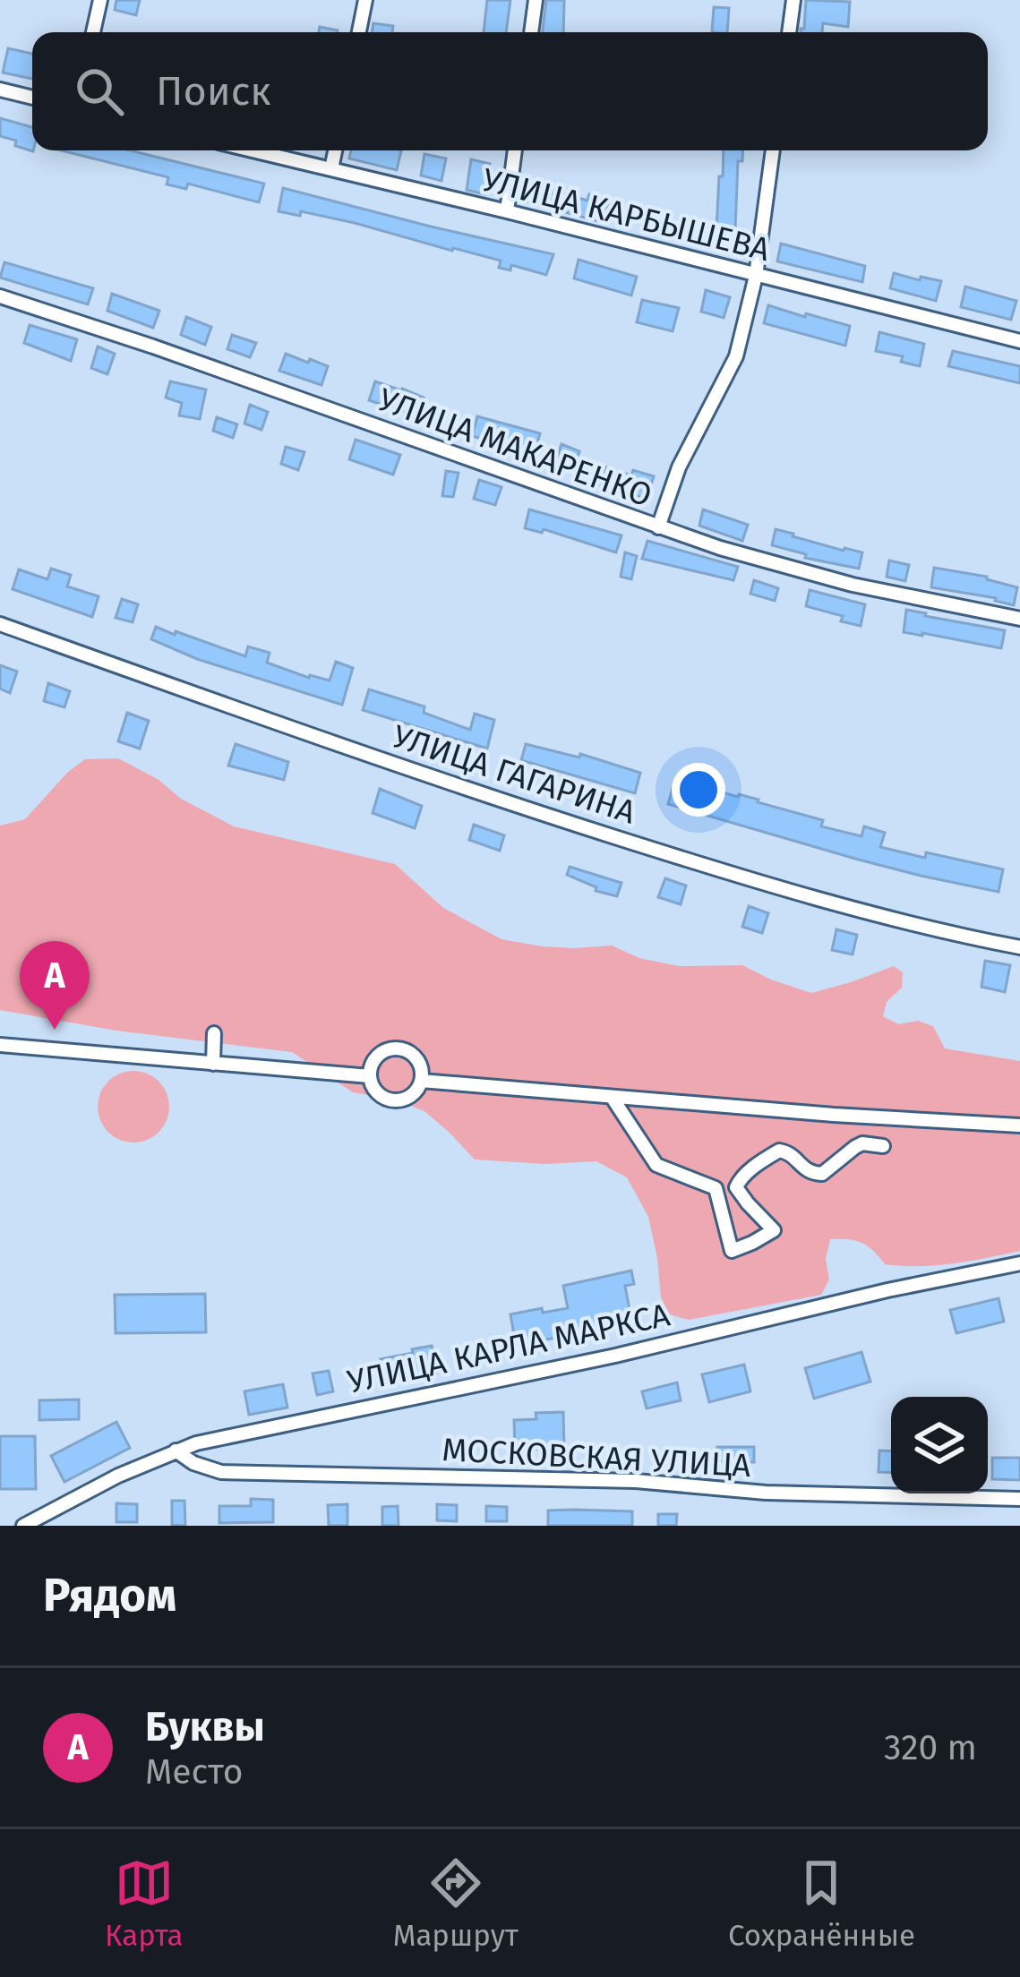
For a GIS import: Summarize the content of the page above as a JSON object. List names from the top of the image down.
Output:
{
  "streets": {
    "street": [
      "УЛИЦА КАРБЫШЕВА",
      "УЛИЦА МАКАРЕНКО",
      "УЛИЦА ГАГАРИНА",
      "УЛИЦА КАРЛА МАРКСА",
      "МОСКОВСКАЯ УЛИЦА"
    ]
  },
  "crossings": [
    ["УЛИЦА КАРЛА МАРКСА", "МОСКОВСКАЯ УЛИЦА"]
  ],
  "page": {
    "search": "Поиск",
    "pins": "A",
    "heading": "Рядом",
    "list": [
      {
        "mark": "A",
        "name": "Буквы",
        "note": "Место",
        "value": "320 m"
      }
    ],
    "nav": ["Карта", "Маршрут", "Сохранённые"]
  }
}
